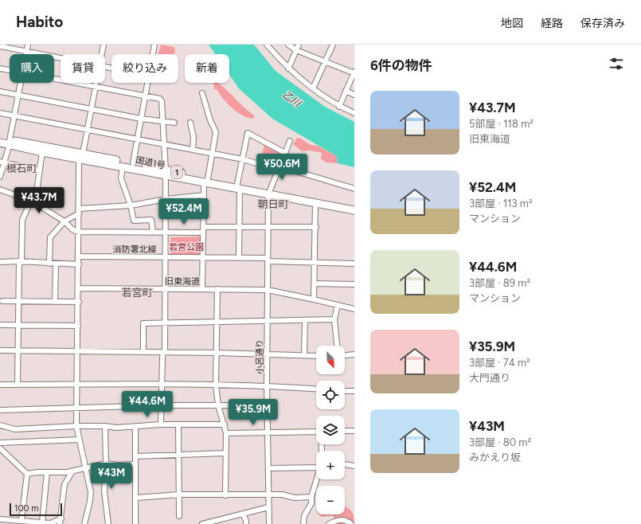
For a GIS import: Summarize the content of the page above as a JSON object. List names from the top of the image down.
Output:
{
  "streets": {
    "highway": ["国道1号", "1"],
    "street": ["消防署北線", "旧東海道", "小呂通り"]
  },
  "crossings": [
    ["国道1号", "小呂通り"],
    ["消防署北線", "小呂通り"],
    ["旧東海道", "小呂通り"]
  ],
  "districts": ["根石町", "朝日町", "若宮町"],
  "water": ["乙川"],
  "parks": ["若宮公園"],
  "scale_bar": "100 m",
  "north": "bottom right",
  "page": {
    "header": "Habito",
    "nav": ["地図", "経路", "保存済み"],
    "heading": "6件の物件",
    "chip": [
      "購入",
      "賃貸",
      "絞り込み",
      "新着"
    ],
    "list": [
      {
        "name": "¥43.7M",
        "note": "5部屋 · 118 m² · 旧東海道"
      },
      {
        "name": "¥52.4M",
        "note": "3部屋 · 113 m² · マンション"
      },
      {
        "name": "¥44.6M",
        "note": "3部屋 · 89 m² · マンション"
      },
      {
        "name": "¥35.9M",
        "note": "3部屋 · 74 m² · 大門通り"
      },
      {
        "name": "¥43M",
        "note": "3部屋 · 80 m² · みかえり坂"
      }
    ],
    "price": [
      "¥50.6M",
      "¥43.7M",
      "¥52.4M",
      "¥44.6M",
      "¥35.9M",
      "¥43M"
    ],
    "map_buttons": ["+", "−"],
    "scale": "100 m"
  }
}
